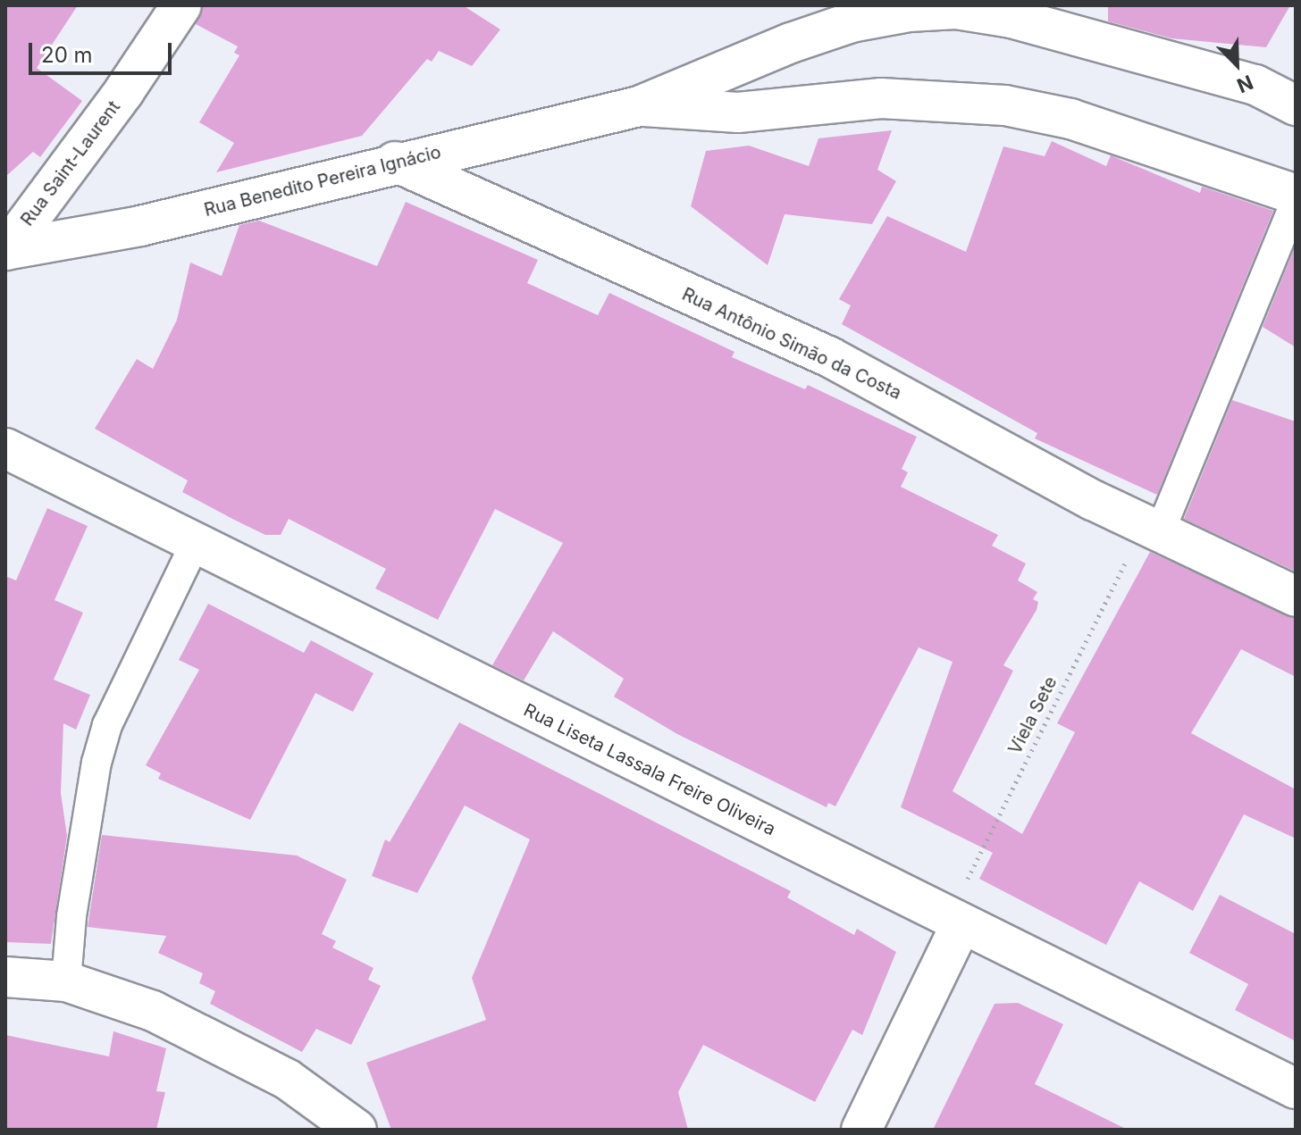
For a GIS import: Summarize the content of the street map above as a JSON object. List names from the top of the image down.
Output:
{
  "streets": {
    "street": [
      "Rua Saint-Laurent",
      "Rua Benedito Pereira Ignácio",
      "Rua Antônio Simão da Costa",
      "Rua Liseta Lassala Freire Oliveira"
    ],
    "path": ["Viela Sete"]
  },
  "crossings": [
    ["Rua Saint-Laurent", "Rua Benedito Pereira Ignácio"],
    ["Rua Benedito Pereira Ignácio", "Rua Antônio Simão da Costa"],
    ["Rua Antônio Simão da Costa", "Viela Sete"],
    ["Viela Sete", "Rua Liseta Lassala Freire Oliveira"]
  ],
  "scale_bar": "20 m",
  "north": "bottom right"
}
